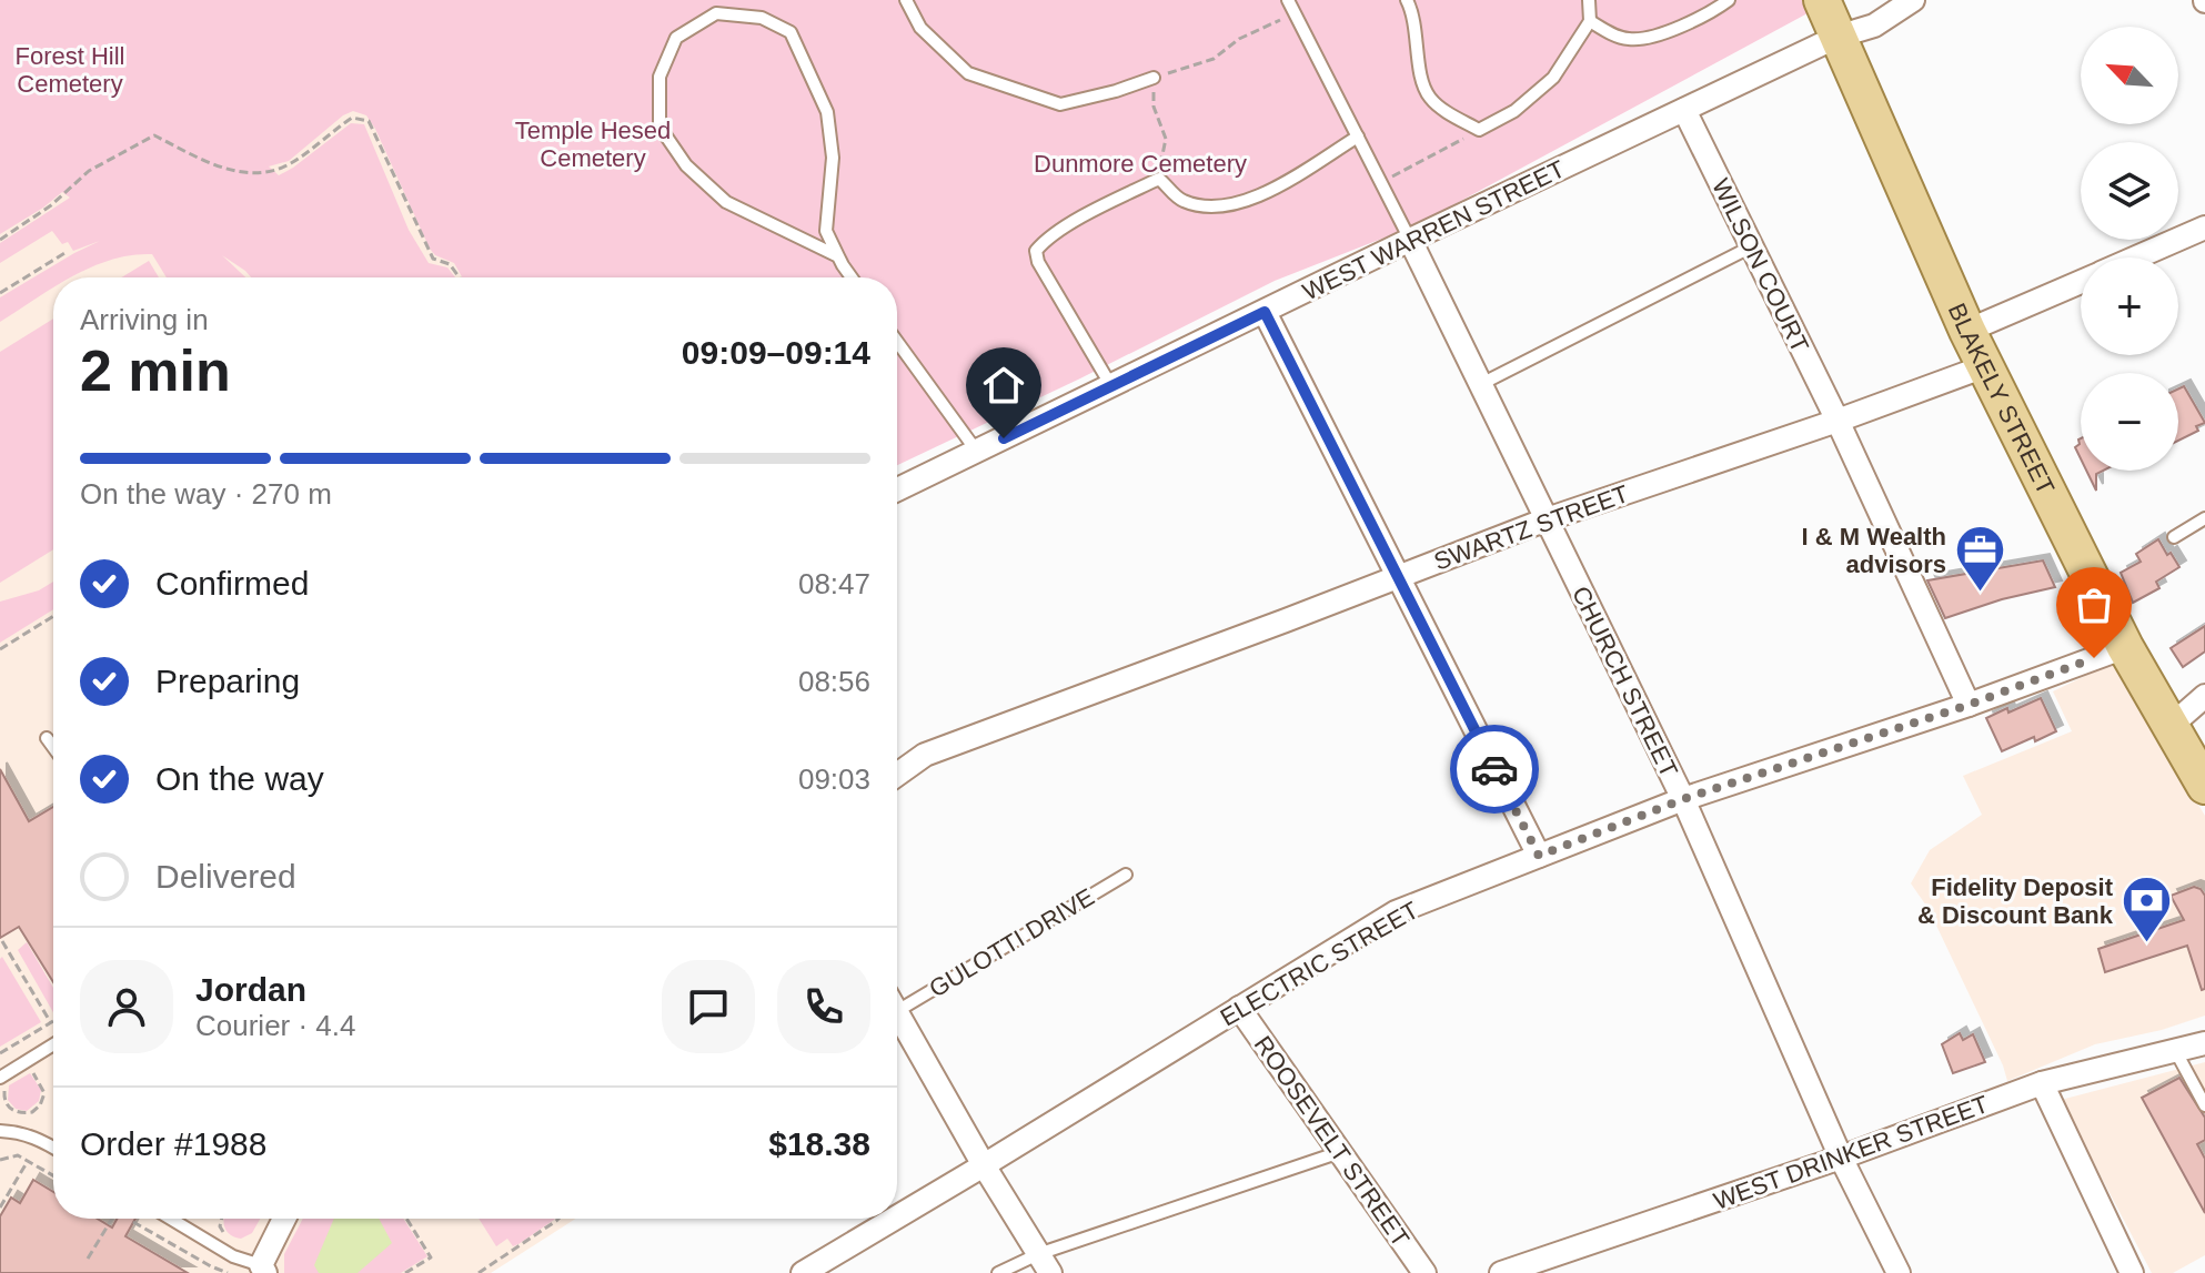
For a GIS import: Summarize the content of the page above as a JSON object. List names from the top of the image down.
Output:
{
  "streets": {
    "main road": ["BLAKELY STREET"],
    "street": [
      "WEST WARREN STREET",
      "WILSON COURT",
      "SWARTZ STREET",
      "CHURCH STREET",
      "ELECTRIC STREET",
      "ROOSEVELT STREET",
      "WEST DRINKER STREET"
    ],
    "lane": ["GULOTTI DRIVE"]
  },
  "crossings": [
    ["WEST WARREN STREET", "WILSON COURT"],
    ["WEST WARREN STREET", "BLAKELY STREET"],
    ["WEST WARREN STREET", "CHURCH STREET"],
    ["WILSON COURT", "SWARTZ STREET"],
    ["WILSON COURT", "ELECTRIC STREET"],
    ["BLAKELY STREET", "SWARTZ STREET"],
    ["BLAKELY STREET", "ELECTRIC STREET"],
    ["SWARTZ STREET", "CHURCH STREET"],
    ["CHURCH STREET", "ELECTRIC STREET"],
    ["CHURCH STREET", "WEST DRINKER STREET"],
    ["ELECTRIC STREET", "ROOSEVELT STREET"]
  ],
  "parks": ["Forest Hill Cemetery", "Temple Hesed Cemetery", "Dunmore Cemetery"],
  "places": {
    "office": ["I & M Wealth advisors"],
    "bank": ["Fidelity Deposit & Discount Bank"]
  },
  "north": "top left",
  "page": {
    "map_buttons": ["+", "−"],
    "heading": ["2 min", "Arriving in", "09:09–09:14"],
    "panel": [
      "Jordan",
      "Courier · 4.4",
      "Order #1988",
      "$18.38"
    ],
    "bar": "On the way · 270 m",
    "list": [
      ["Confirmed", "08:47"],
      ["Preparing", "08:56"],
      ["On the way", "09:03"],
      "Delivered"
    ]
  }
}
